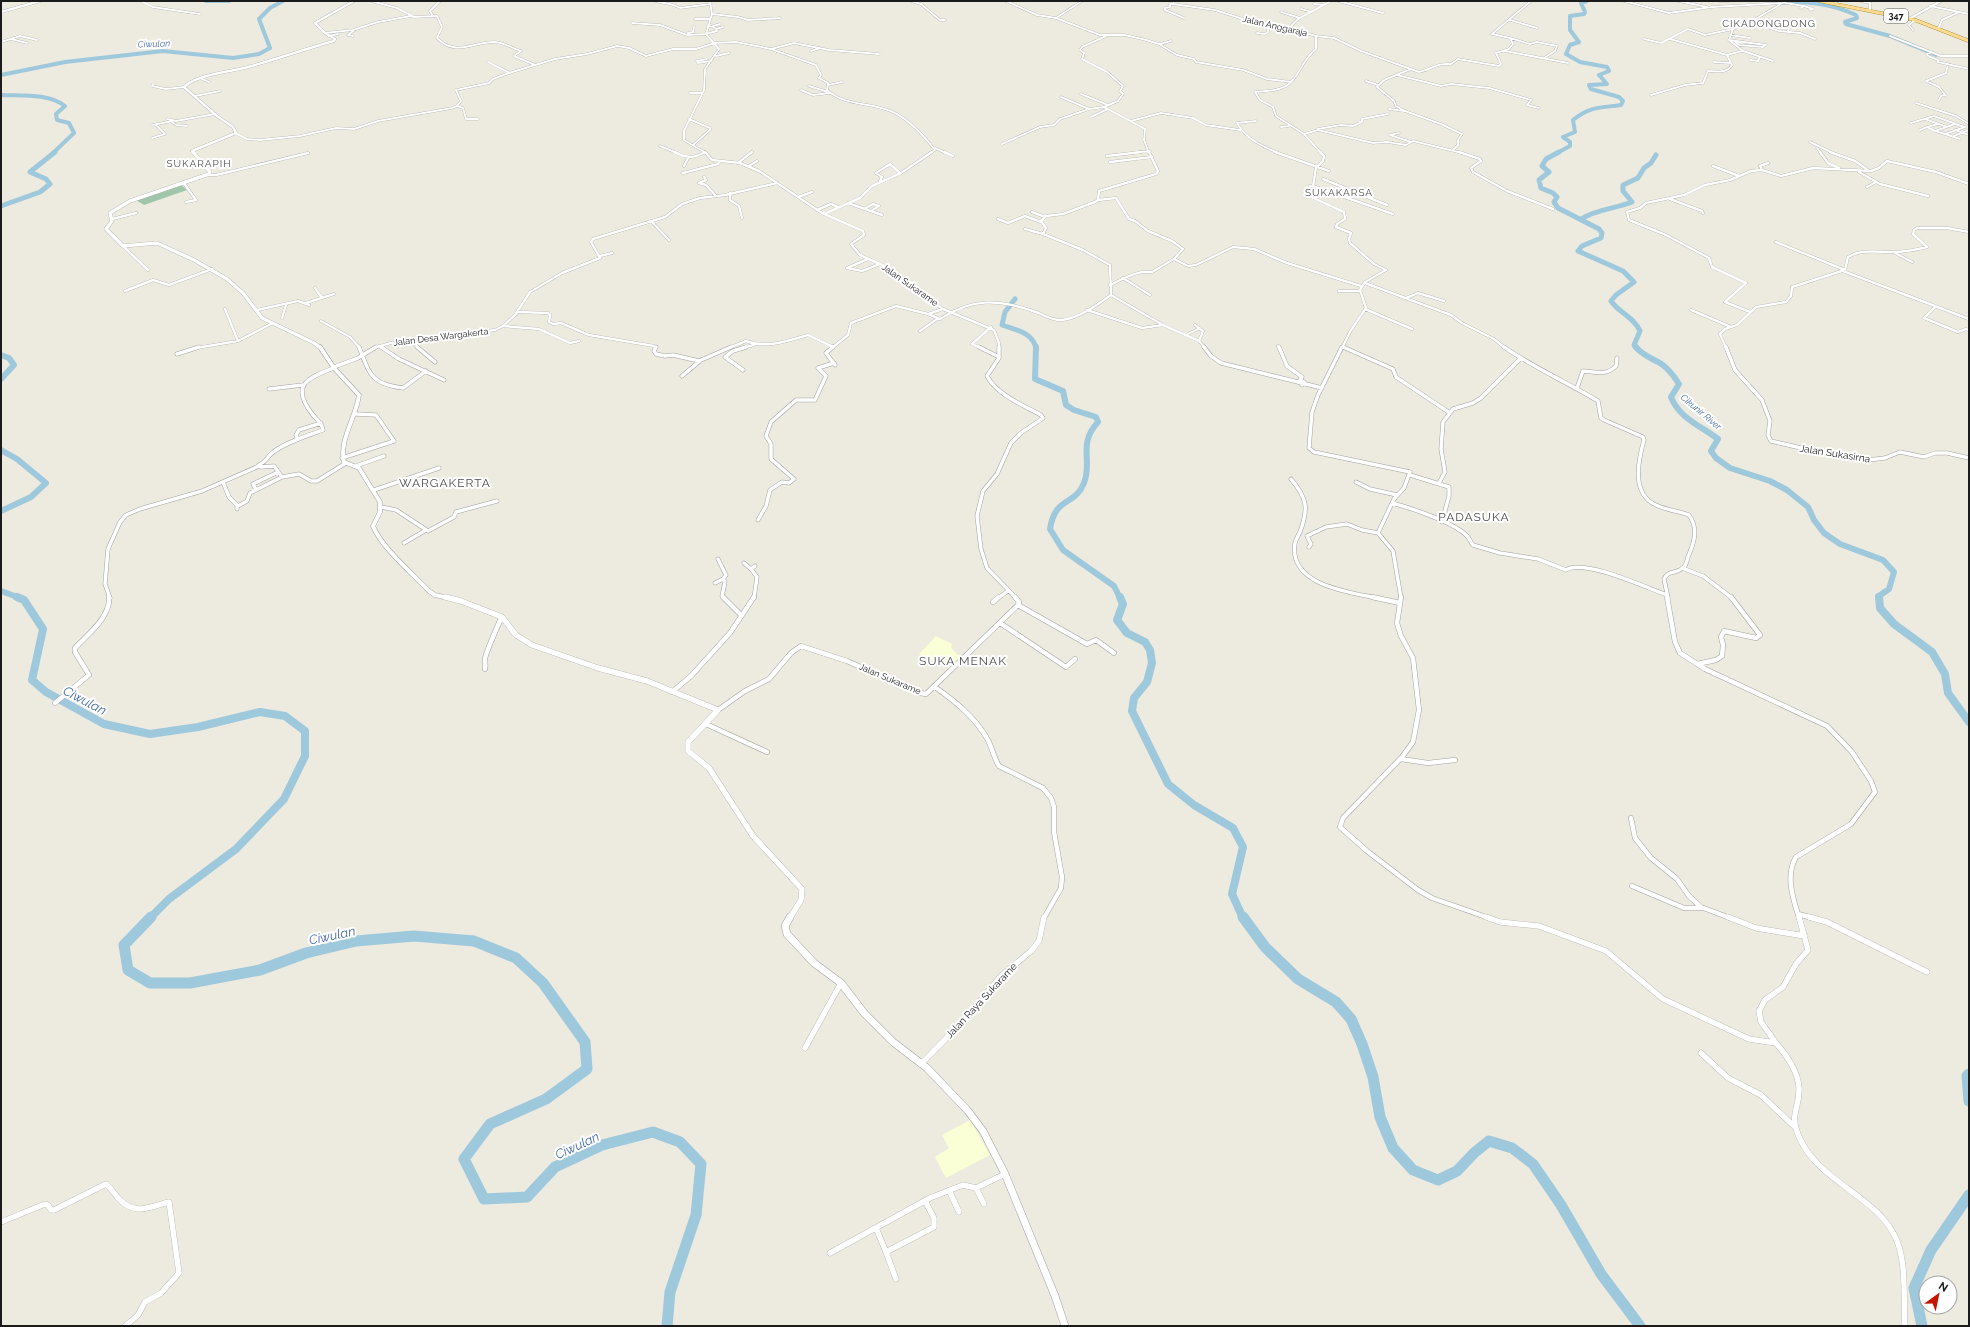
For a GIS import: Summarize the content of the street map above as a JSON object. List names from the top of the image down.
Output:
{
  "streets": {
    "main road": ["347"],
    "street": [
      "Jalan Anggaraja",
      "Jalan Sukarame",
      "Jalan Desa Wargakerta",
      "Jalan Sukasirna",
      "Jalan Raya Sukarame"
    ]
  },
  "crossings": [
    ["Jalan Sukarame", "Jalan Raya Sukarame"]
  ],
  "districts": [
    "CIKADONGDONG",
    "SUKARAPIH",
    "SUKAKARSA",
    "WARGAKERTA",
    "PADASUKA",
    "SUKA MENAK"
  ],
  "water": ["Ciwulan", "Cikunir River"],
  "north": "top right"
}
